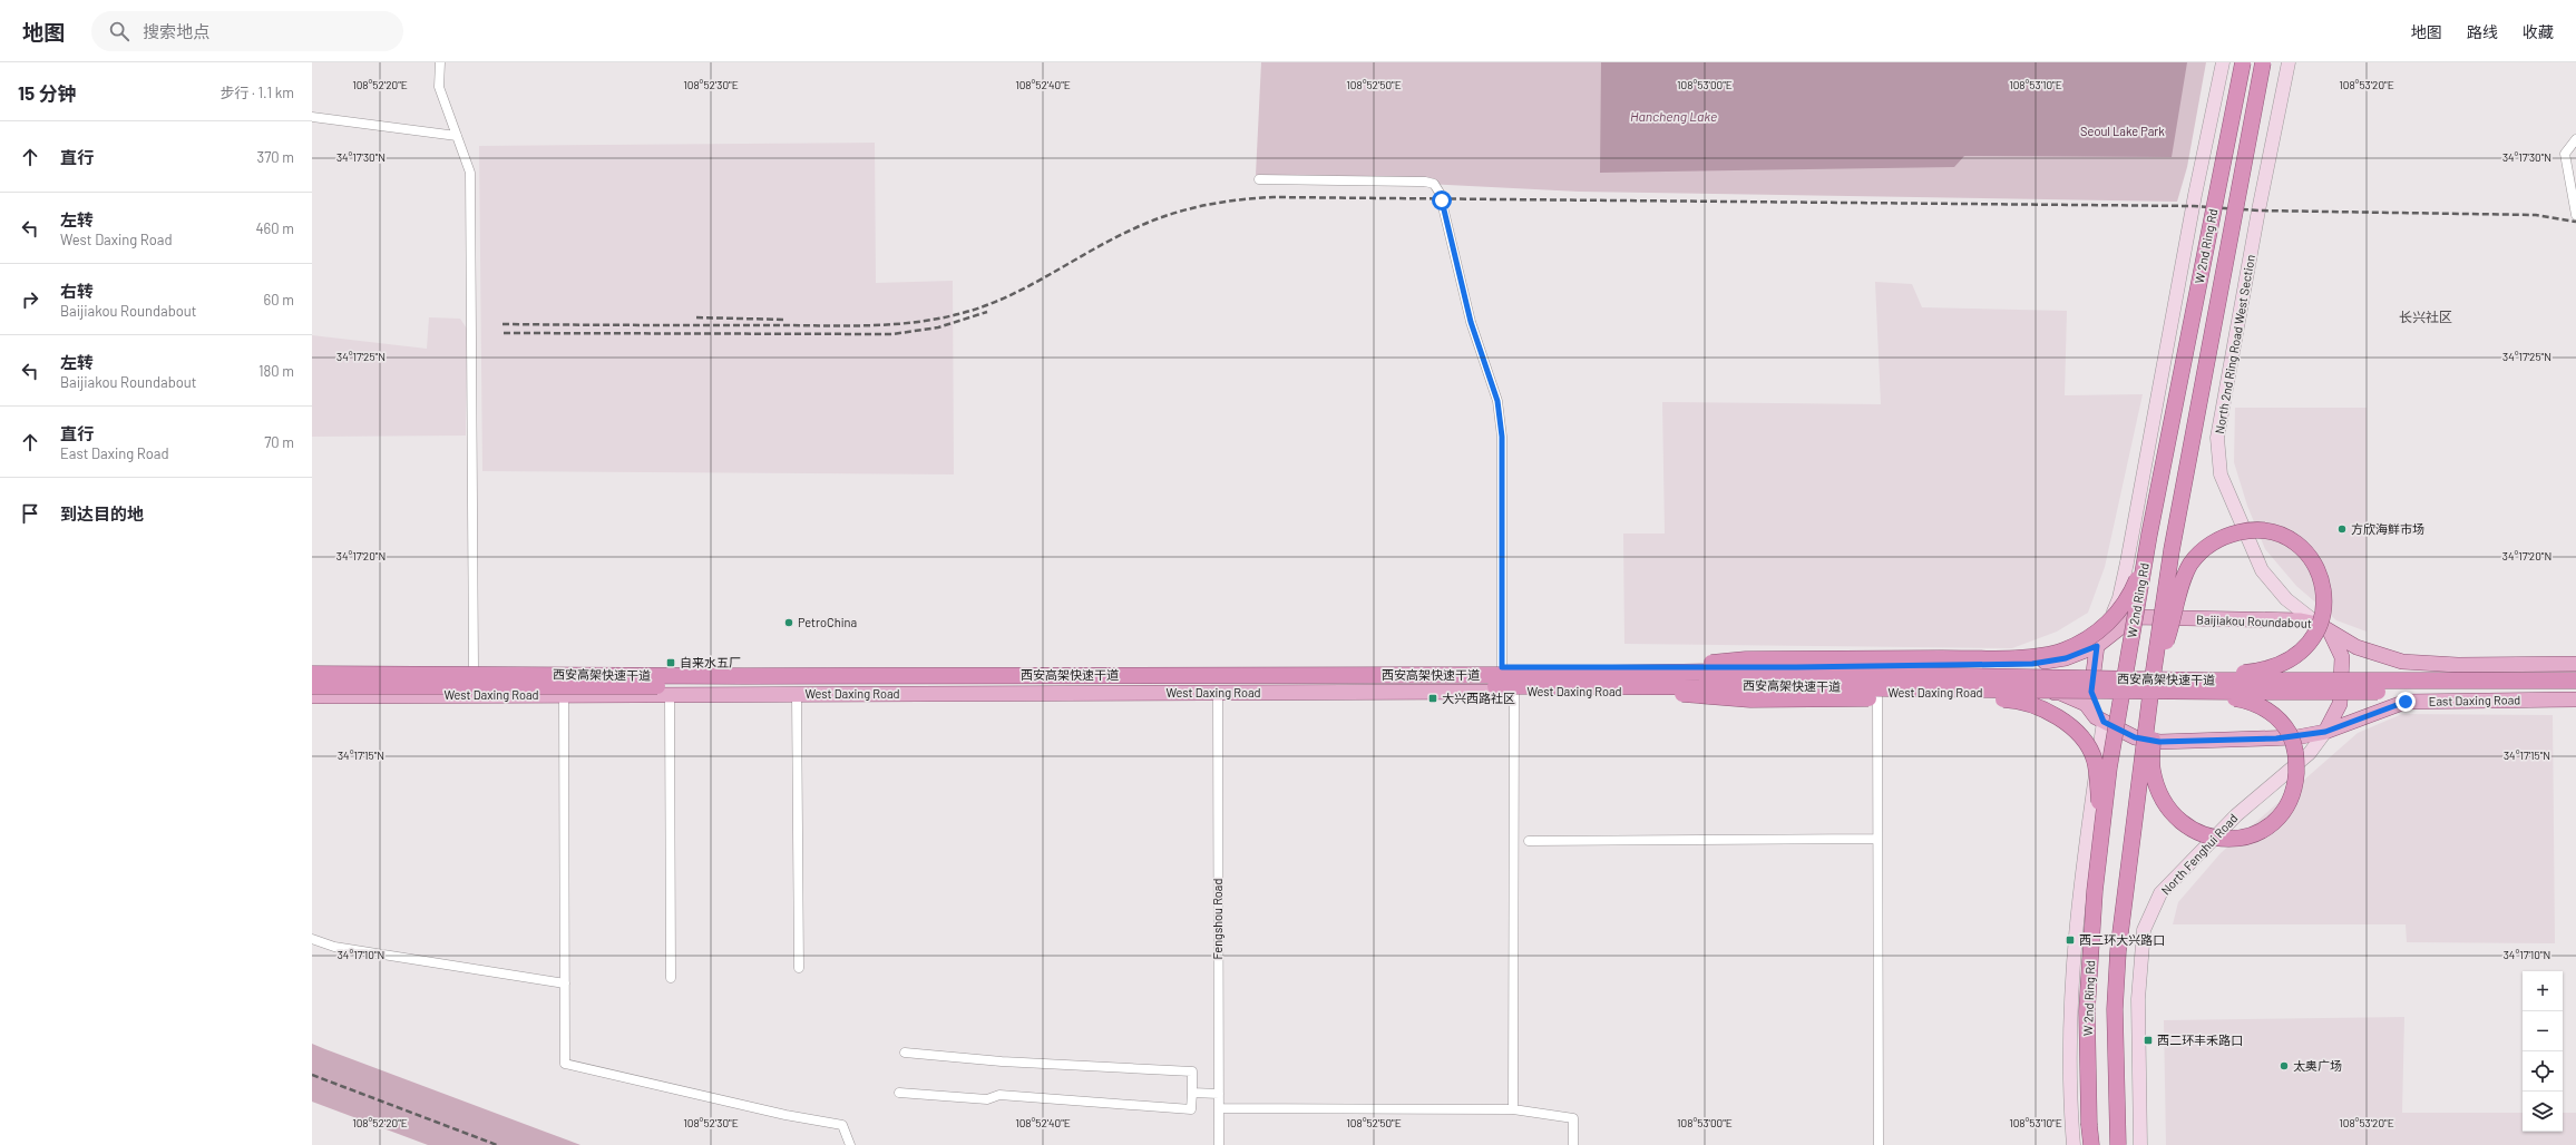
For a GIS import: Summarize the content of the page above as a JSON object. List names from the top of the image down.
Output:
{
  "streets": {
    "highway": ["W 2nd Ring Rd", "西安高架快速干道"],
    "main road": [
      "North 2nd Ring Road West Section",
      "Baijiakou Roundabout",
      "West Daxing Road",
      "East Daxing Road",
      "North Fenghui Road"
    ],
    "street": ["Fengshou Road"]
  },
  "crossings": [
    ["North 2nd Ring Road West Section", "Baijiakou Roundabout"],
    ["Baijiakou Roundabout", "West Daxing Road"],
    ["Baijiakou Roundabout", "East Daxing Road"],
    ["Baijiakou Roundabout", "North Fenghui Road"],
    ["West Daxing Road", "Fengshou Road"],
    ["East Daxing Road", "North Fenghui Road"]
  ],
  "districts": ["长兴社区"],
  "water": ["Hancheng Lake"],
  "parks": ["Seoul Lake Park"],
  "places": {
    "other": ["方欣海鲜市场", "PetroChina", "太奥广场"],
    "transit": [
      "自来水五厂",
      "大兴西路社区",
      "西二环大兴路口",
      "西二环丰禾路口"
    ]
  },
  "page": {
    "header": "地图",
    "search": "搜索地点",
    "nav": ["地图", "路线", "收藏"],
    "heading": ["15 分钟", "步行 · 1.1 km"],
    "list": [
      ["直行", "370 m"],
      ["左转", "West Daxing Road", "460 m"],
      ["右转", "Baijiakou Roundabout", "60 m"],
      ["左转", "Baijiakou Roundabout", "180 m"],
      ["直行", "East Daxing Road", "70 m"],
      "到达目的地"
    ],
    "map_buttons": ["+", "−"]
  },
  "coordinates": [
    "108°52'20\"E",
    "108°52'30\"E",
    "108°52'40\"E",
    "108°52'50\"E",
    "108°53'00\"E",
    "108°53'10\"E",
    "108°53'20\"E",
    "34°17'30\"N",
    "34°17'25\"N",
    "34°17'20\"N",
    "34°17'15\"N",
    "34°17'10\"N"
  ]
}
